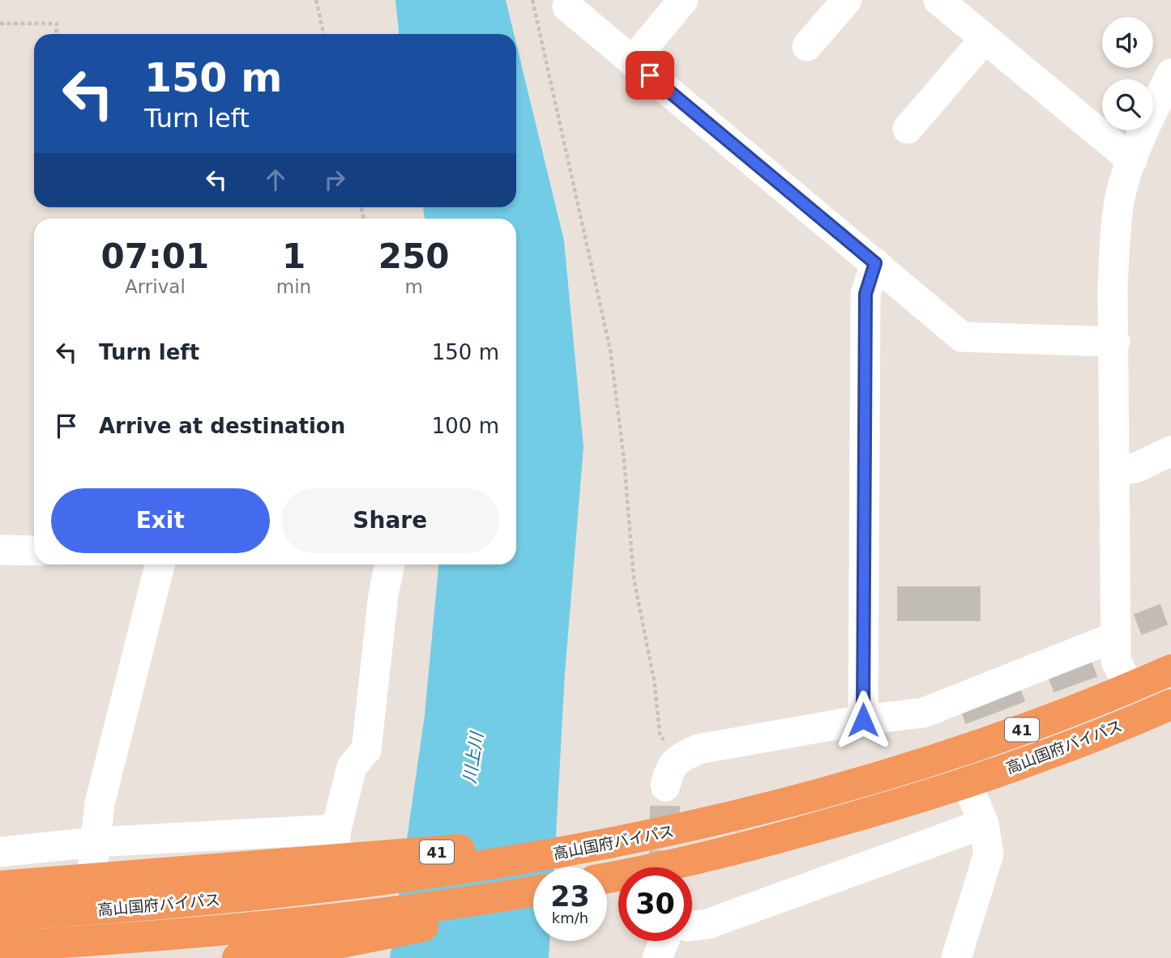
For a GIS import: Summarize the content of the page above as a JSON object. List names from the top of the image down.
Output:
{
  "streets": {
    "highway": ["41", "高山国府バイパス"]
  },
  "crossings": [
    ["41", "高山国府バイパス"]
  ],
  "water": ["川上川"],
  "page": {
    "turn": ["150 m", "Turn left"],
    "eta": [
      "07:01",
      "Arrival",
      "1",
      "min",
      "250",
      "m"
    ],
    "list": [
      {
        "name": "Turn left",
        "value": "150 m"
      },
      {
        "name": "Arrive at destination",
        "value": "100 m"
      }
    ],
    "buttons": ["Exit", "Share"],
    "speed": "23 km/h",
    "limit": "30"
  }
}
